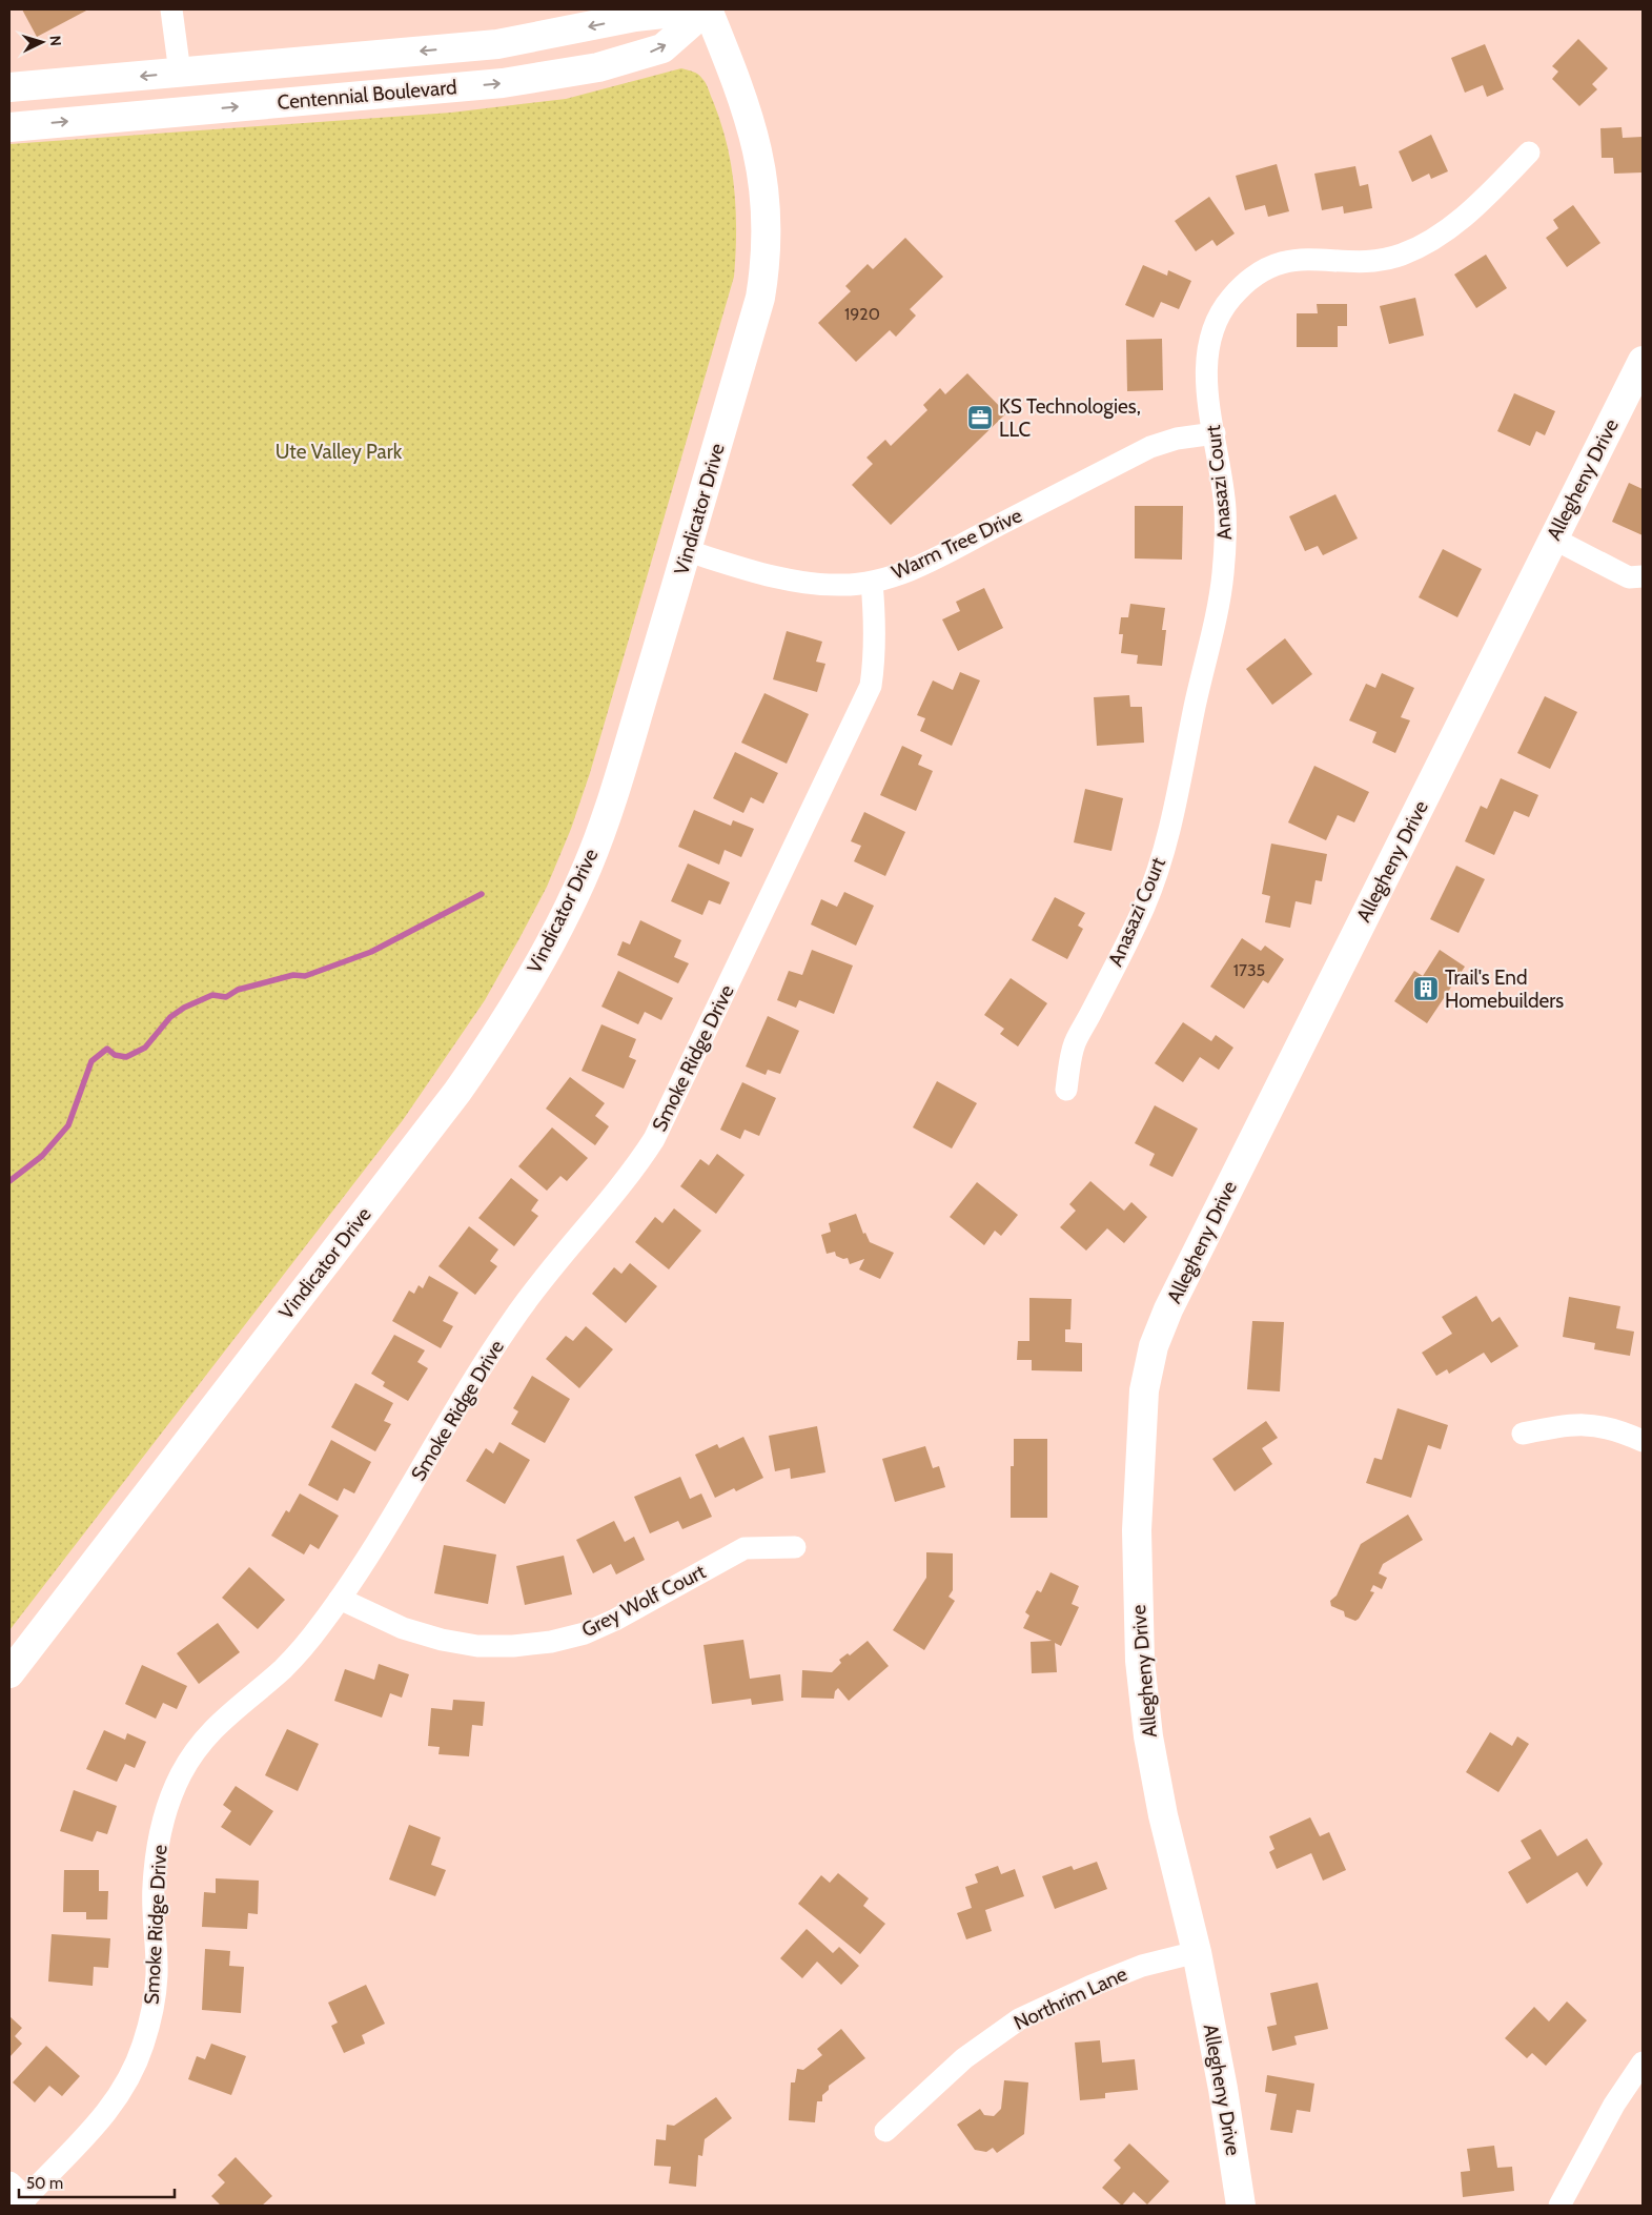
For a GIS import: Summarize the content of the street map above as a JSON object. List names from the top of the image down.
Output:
{
  "streets": {
    "main road": ["Centennial Boulevard", "Allegheny Drive", "Vindicator Drive"],
    "street": [
      "Anasazi Court",
      "Warm Tree Drive",
      "Smoke Ridge Drive",
      "Grey Wolf Court",
      "Northrim Lane"
    ]
  },
  "crossings": [
    ["Centennial Boulevard", "Vindicator Drive"],
    ["Allegheny Drive", "Northrim Lane"],
    ["Anasazi Court", "Warm Tree Drive"],
    ["Vindicator Drive", "Warm Tree Drive"],
    ["Warm Tree Drive", "Smoke Ridge Drive"],
    ["Smoke Ridge Drive", "Grey Wolf Court"]
  ],
  "parks": ["Ute Valley Park"],
  "places": {
    "office": ["KS Technologies, LLC"],
    "building": ["Trail's End Homebuilders"]
  },
  "house_numbers": ["1920", "1735"],
  "scale_bar": "50 m",
  "north": "right"
}
